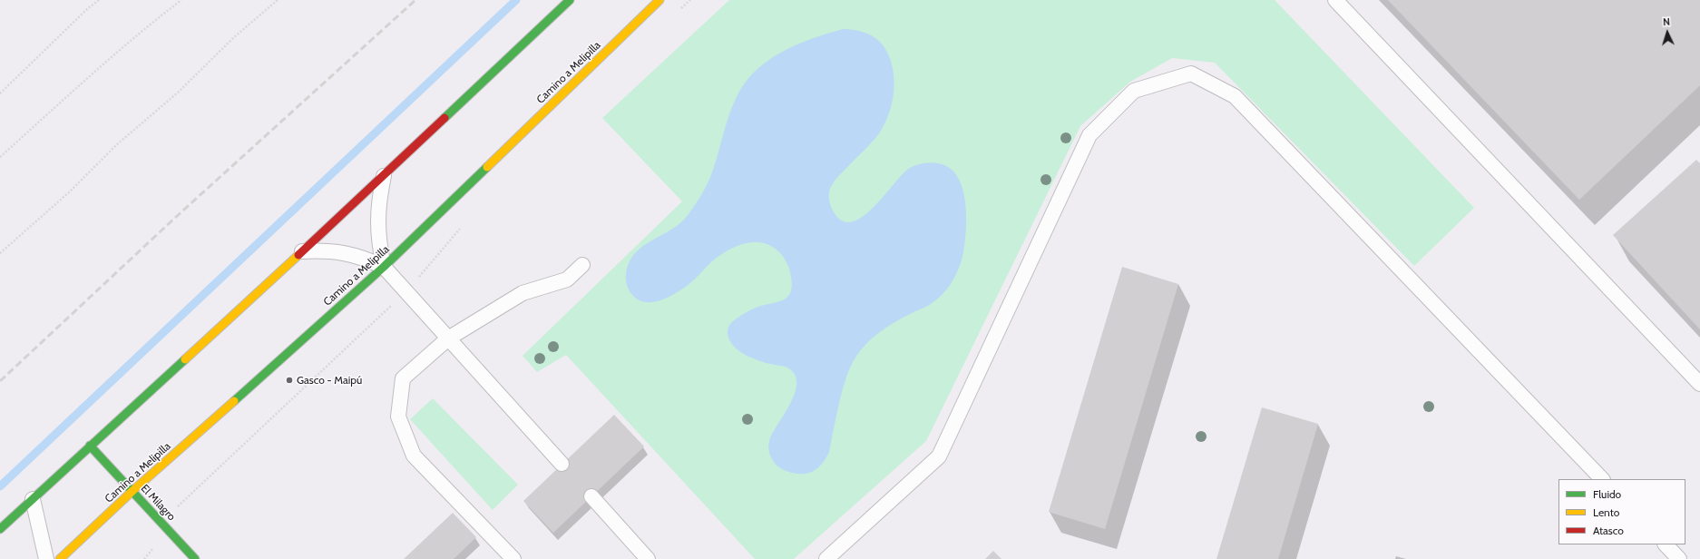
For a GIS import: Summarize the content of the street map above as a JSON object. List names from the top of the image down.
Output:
{
  "streets": {
    "main road": ["Camino a Melipilla", "El Milagro"]
  },
  "crossings": [
    ["Camino a Melipilla", "El Milagro"]
  ],
  "places": ["Gasco - Maipú"],
  "legend": ["Fluido", "Lento", "Atasco"],
  "north": "top"
}
